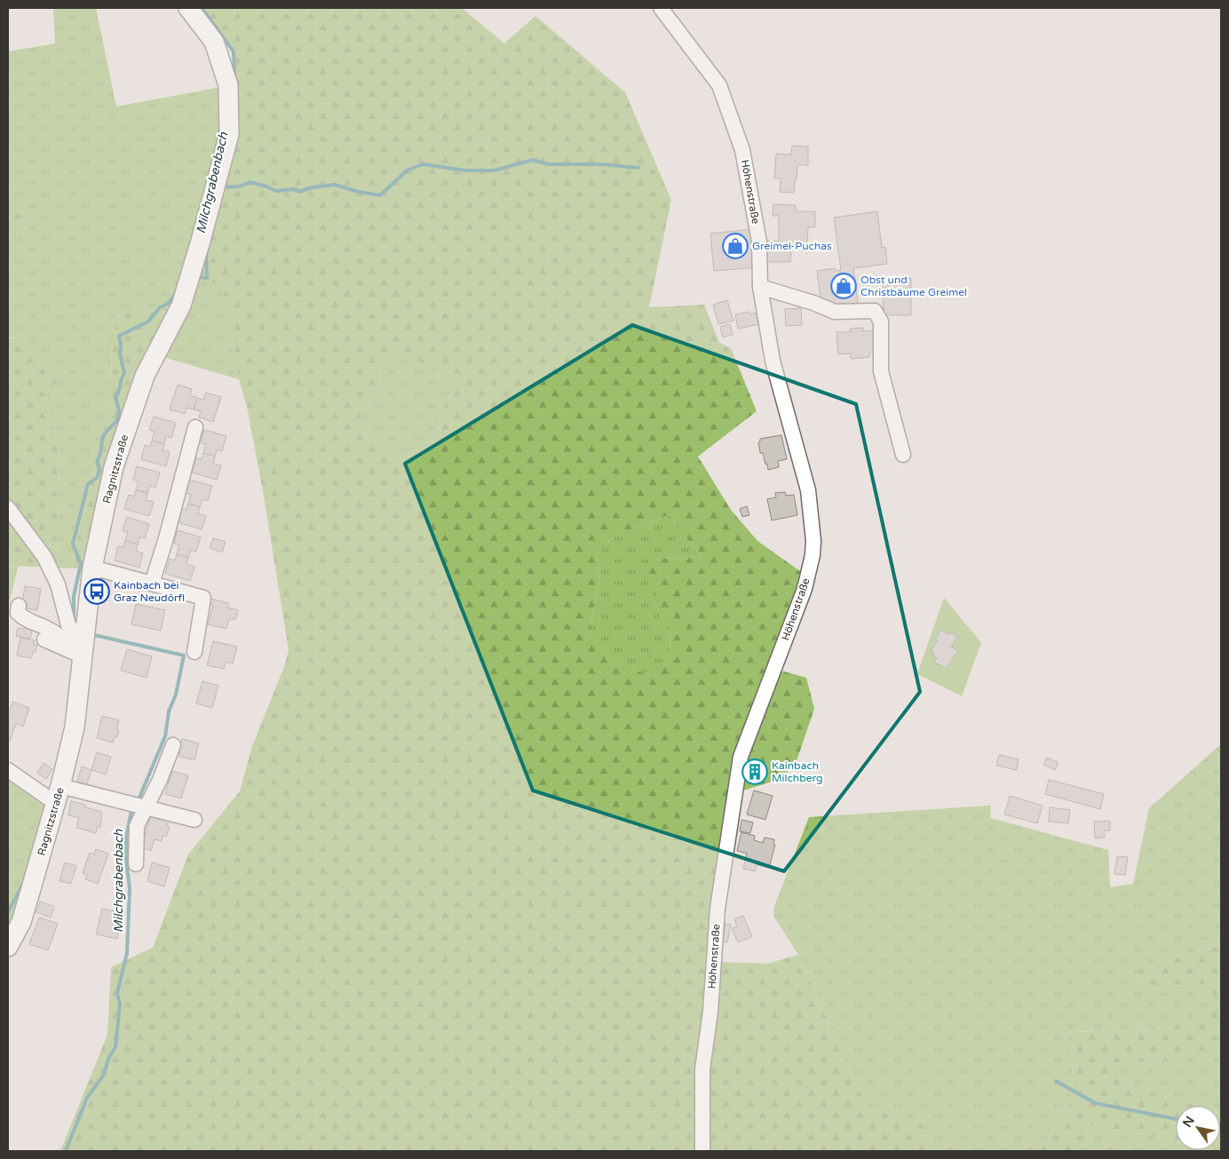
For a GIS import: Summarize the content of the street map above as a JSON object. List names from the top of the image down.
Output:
{
  "streets": {
    "main road": ["Ragnitzstraße"],
    "street": ["Höhenstraße"]
  },
  "water": ["Milchgrabenbach"],
  "places": {
    "shop": ["Greimel-Puchas", "Obst und Christbäume Greimel"],
    "bus stop": ["Kainbach bei Graz Neudörfl"],
    "building": ["Kainbach Milchberg"]
  },
  "north": "top left"
}
